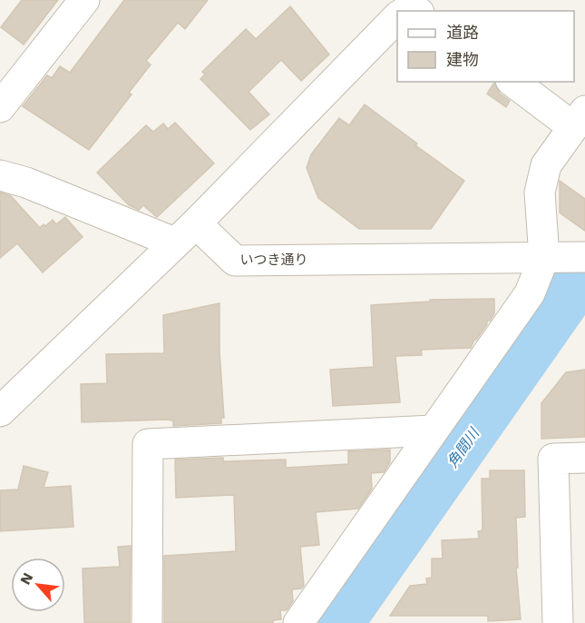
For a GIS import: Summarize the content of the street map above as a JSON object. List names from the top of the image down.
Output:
{
  "streets": {
    "street": ["いつき通り"]
  },
  "water": ["角間川"],
  "legend": ["道路", "建物"],
  "north": "top left"
}
